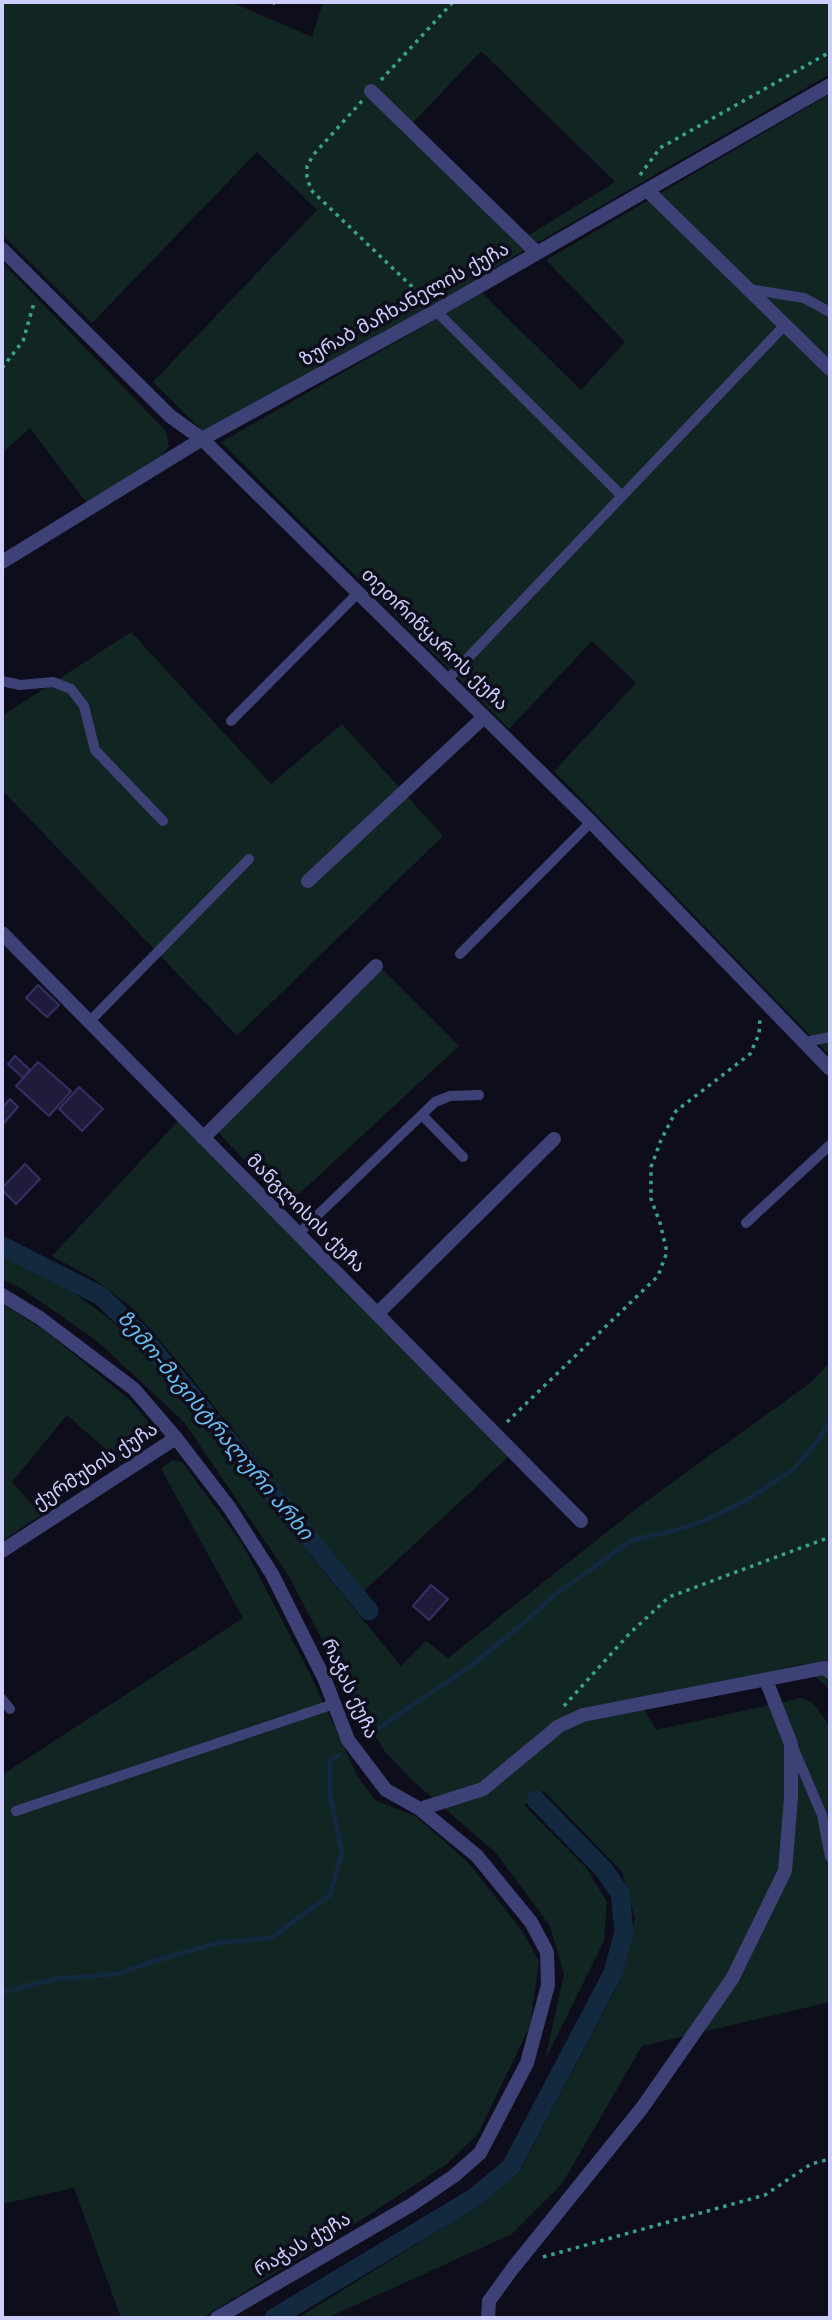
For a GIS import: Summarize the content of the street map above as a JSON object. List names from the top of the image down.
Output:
{
  "streets": {
    "street": [
      "ზურაბ მაჩხანელის ქუჩა",
      "თეთრიწყაროს ქუჩა",
      "მანგლისის ქუჩა",
      "ქურმუხის ქუჩა",
      "რაჭას ქუჩა"
    ]
  },
  "crossings": [
    ["ზურაბ მაჩხანელის ქუჩა", "თეთრიწყაროს ქუჩა"],
    ["ქურმუხის ქუჩა", "რაჭას ქუჩა"]
  ],
  "water": ["ზემო-მაგისტრალური არხი"]
}
